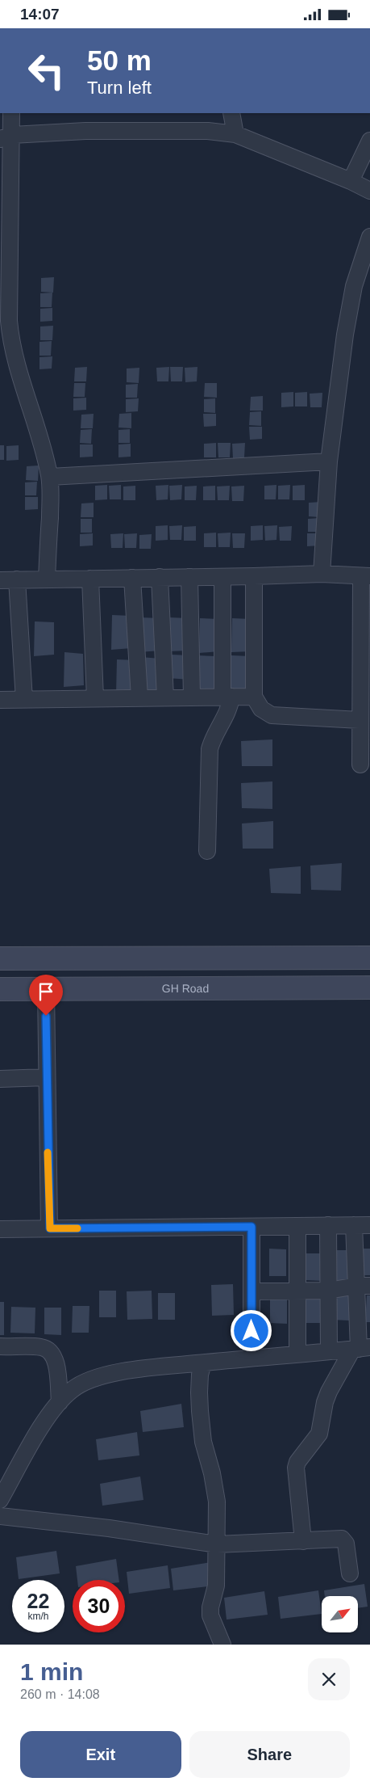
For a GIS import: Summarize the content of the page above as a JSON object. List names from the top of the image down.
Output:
{
  "streets": {
    "main road": ["GH Road"]
  },
  "north": "top right",
  "page": {
    "status": "14:07",
    "turn": ["50 m", "Turn left"],
    "speed": "22 km/h",
    "limit": "30",
    "heading": ["1 min", "260 m · 14:08"],
    "buttons": ["Exit", "Share"]
  }
}
